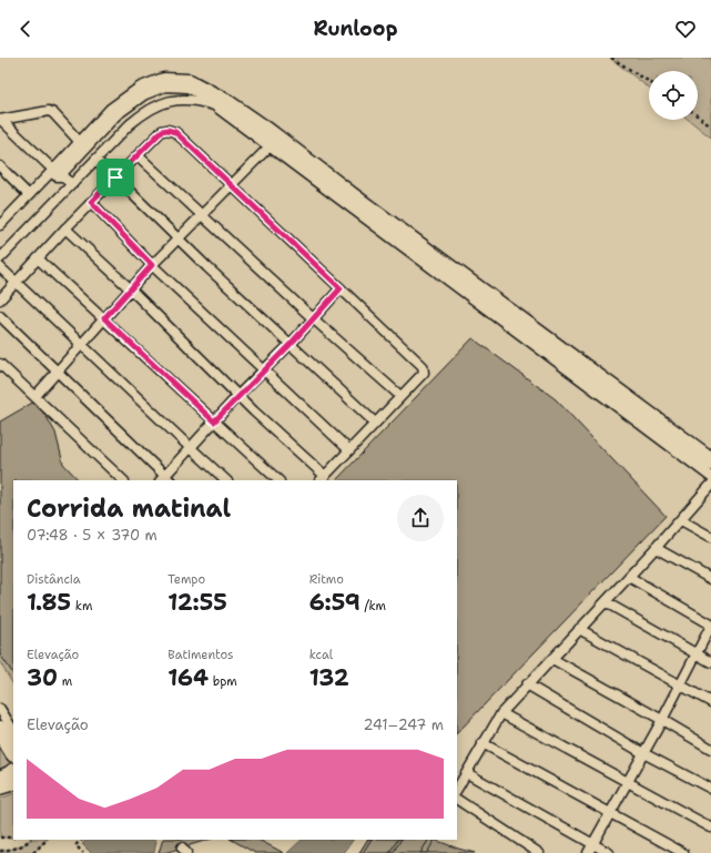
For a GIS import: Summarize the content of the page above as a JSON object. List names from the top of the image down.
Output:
{
  "page": {
    "header": "Runloop",
    "heading": ["Corrida matinal", "07:48 · 5 × 370 m"],
    "stats": [
      ["Distância", "1.85 km"],
      ["Tempo", "12:55"],
      ["Ritmo", "6:59 /km"],
      ["Elevação", "30 m"],
      ["Batimentos", "164 bpm"],
      ["kcal", "132"]
    ],
    "chart": ["Elevação", "241–247 m"]
  }
}
